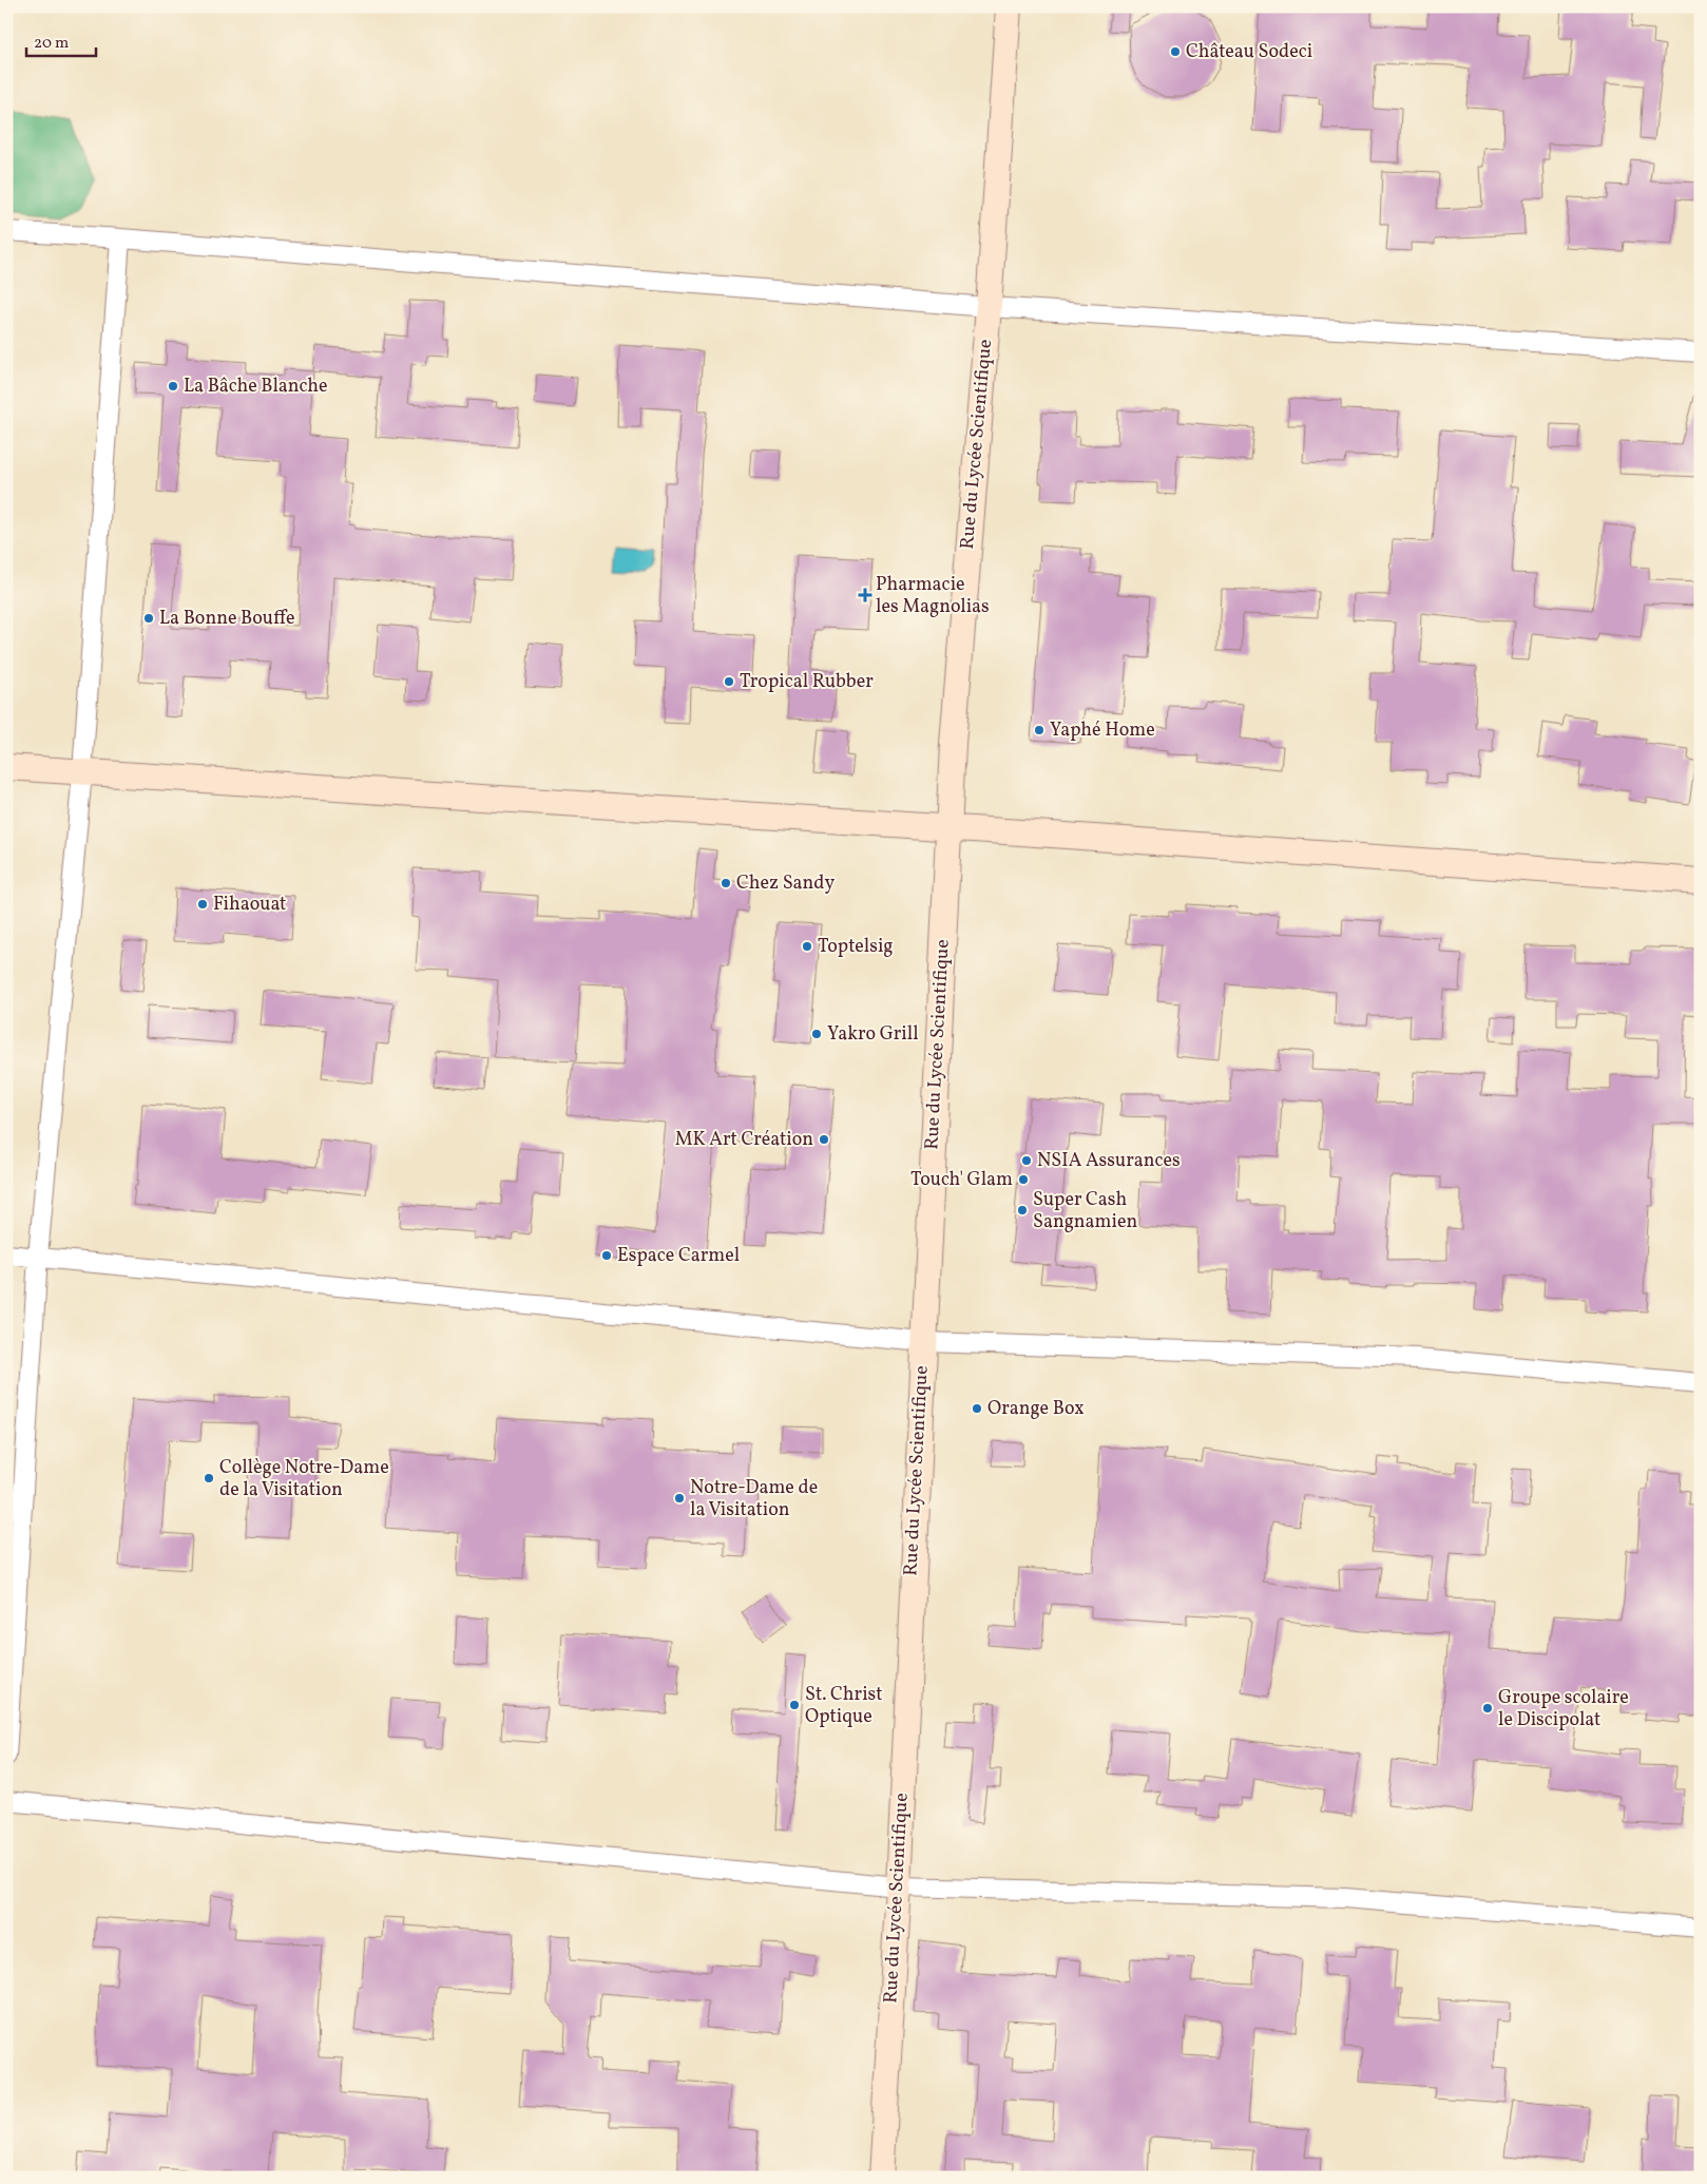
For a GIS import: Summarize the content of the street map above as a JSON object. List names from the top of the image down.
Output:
{
  "streets": {
    "street": ["Rue du Lycée Scientifique"]
  },
  "places": {
    "other": [
      "Château Sodeci",
      "La Bâche Blanche",
      "La Bonne Bouffe",
      "Tropical Rubber",
      "Yaphé Home",
      "Chez Sandy",
      "Fihaouat",
      "Toptelsig",
      "Yakro Grill",
      "MK Art Création",
      "NSIA Assurances",
      "Touch' Glam",
      "Super Cash Sangnamien",
      "Espace Carmel",
      "Orange Box",
      "Collège Notre-Dame de la Visitation",
      "Notre-Dame de la Visitation",
      "St. Christ Optique",
      "Groupe scolaire le Discipolat"
    ],
    "health": ["Pharmacie les Magnolias"]
  },
  "scale_bar": "20 m"
}
